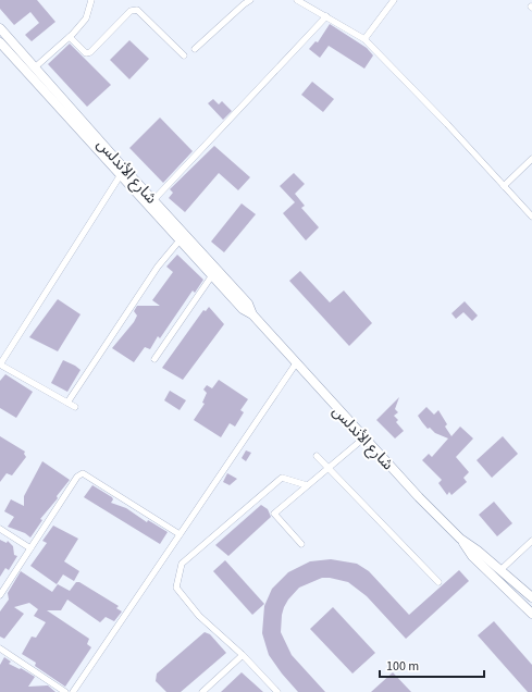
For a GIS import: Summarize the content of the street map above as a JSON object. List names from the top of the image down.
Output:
{
  "streets": {
    "main road": ["شارع الأندلس"]
  },
  "scale_bar": "100 m"
}
